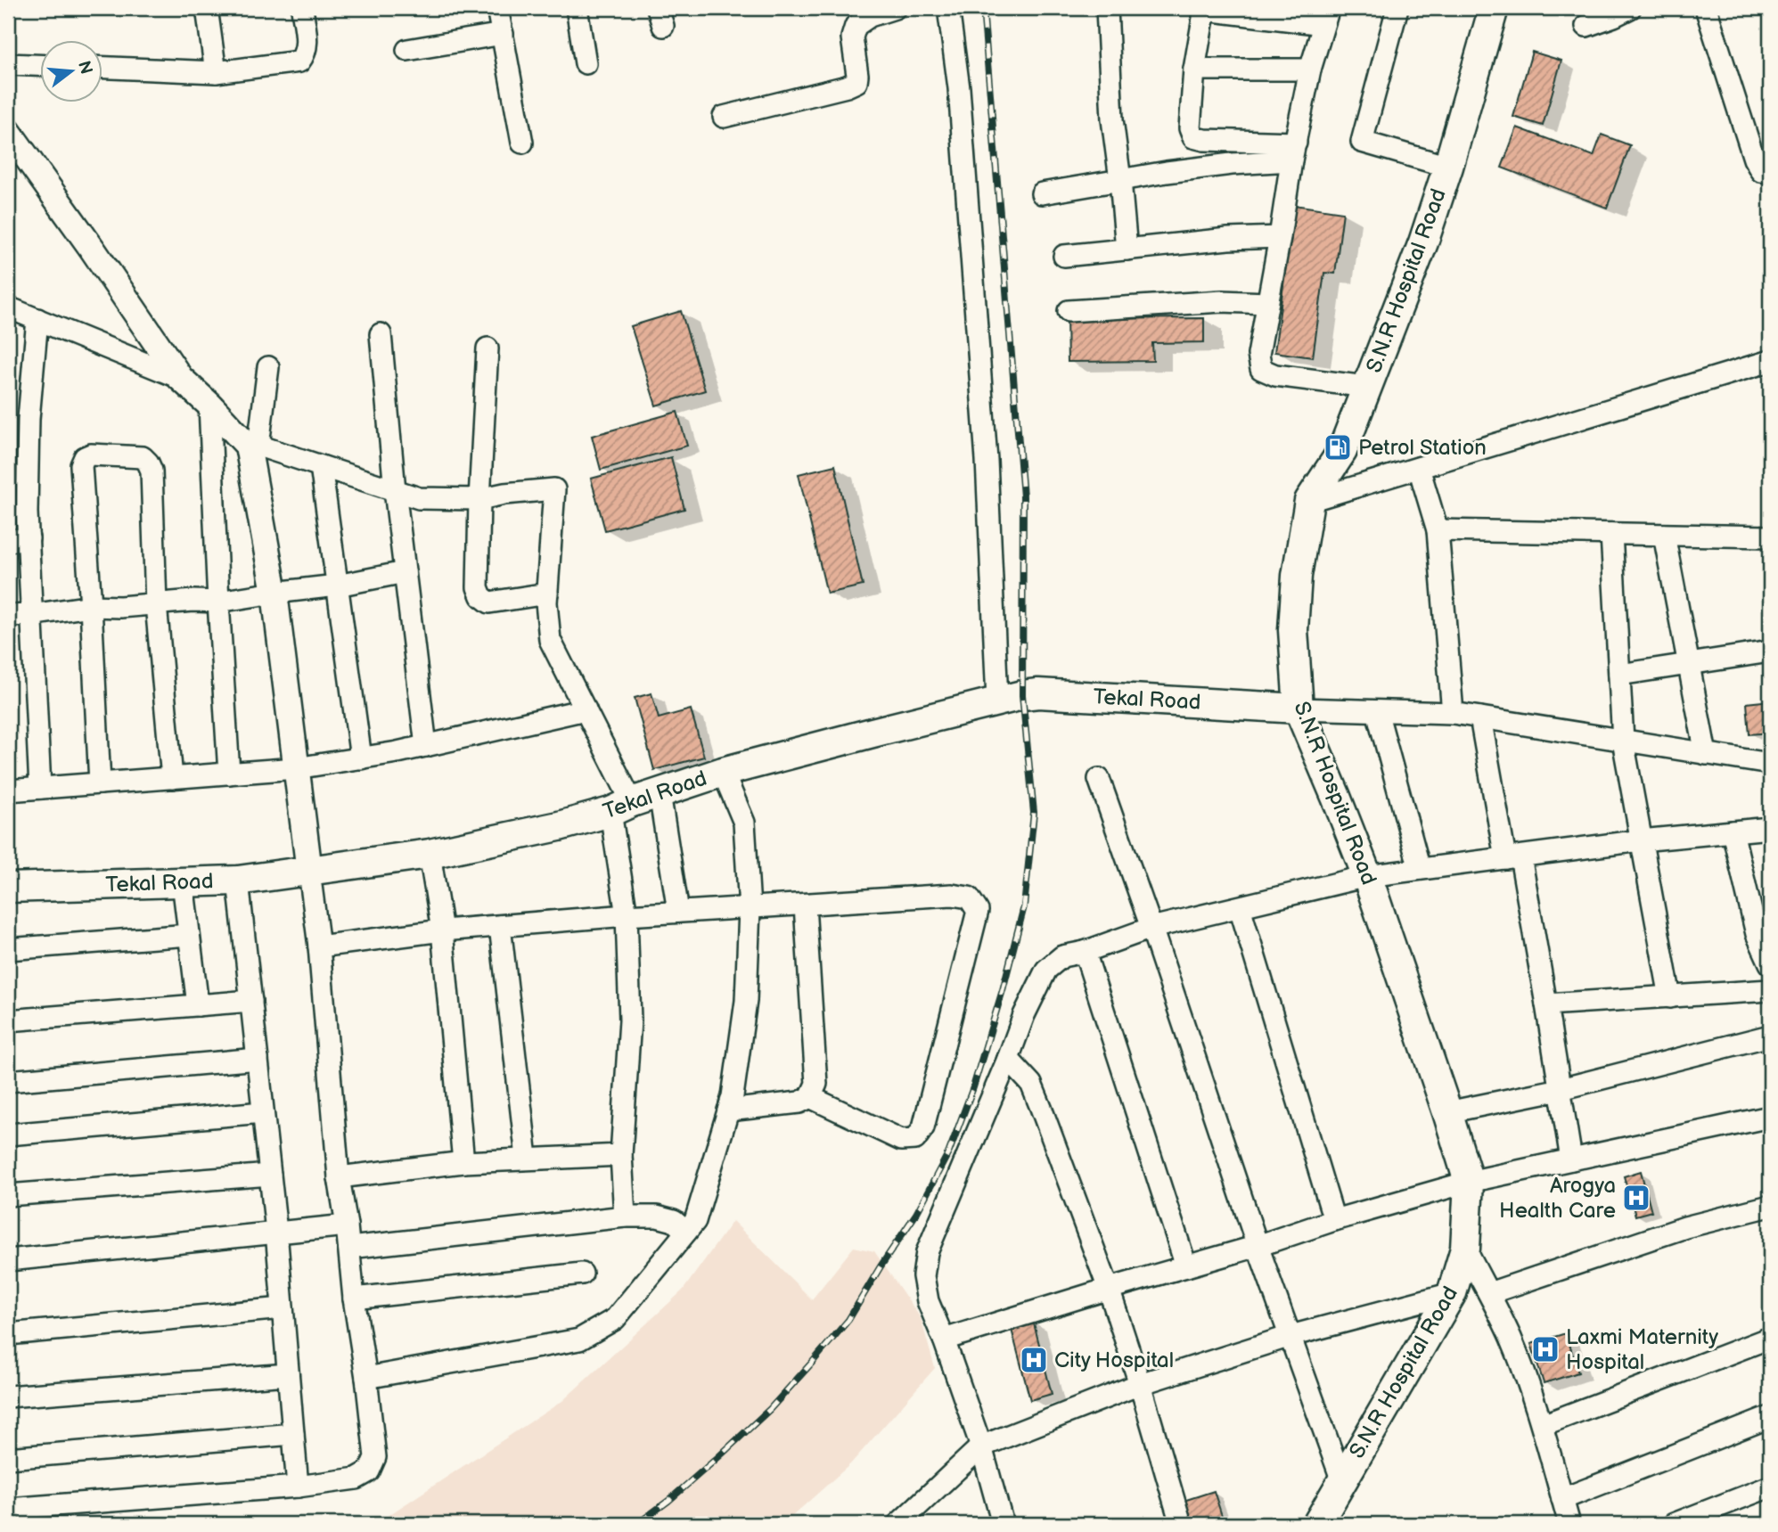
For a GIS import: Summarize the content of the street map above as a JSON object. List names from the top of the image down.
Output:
{
  "streets": {
    "main road": ["S.N.R Hospital Road", "Tekal Road"]
  },
  "crossings": [
    ["S.N.R Hospital Road", "Tekal Road"]
  ],
  "places": {
    "fuel station": ["Petrol Station"],
    "hospital": ["Arogya Health Care", "Laxmi Maternity Hospital", "City Hospital"]
  },
  "north": "right"
}
